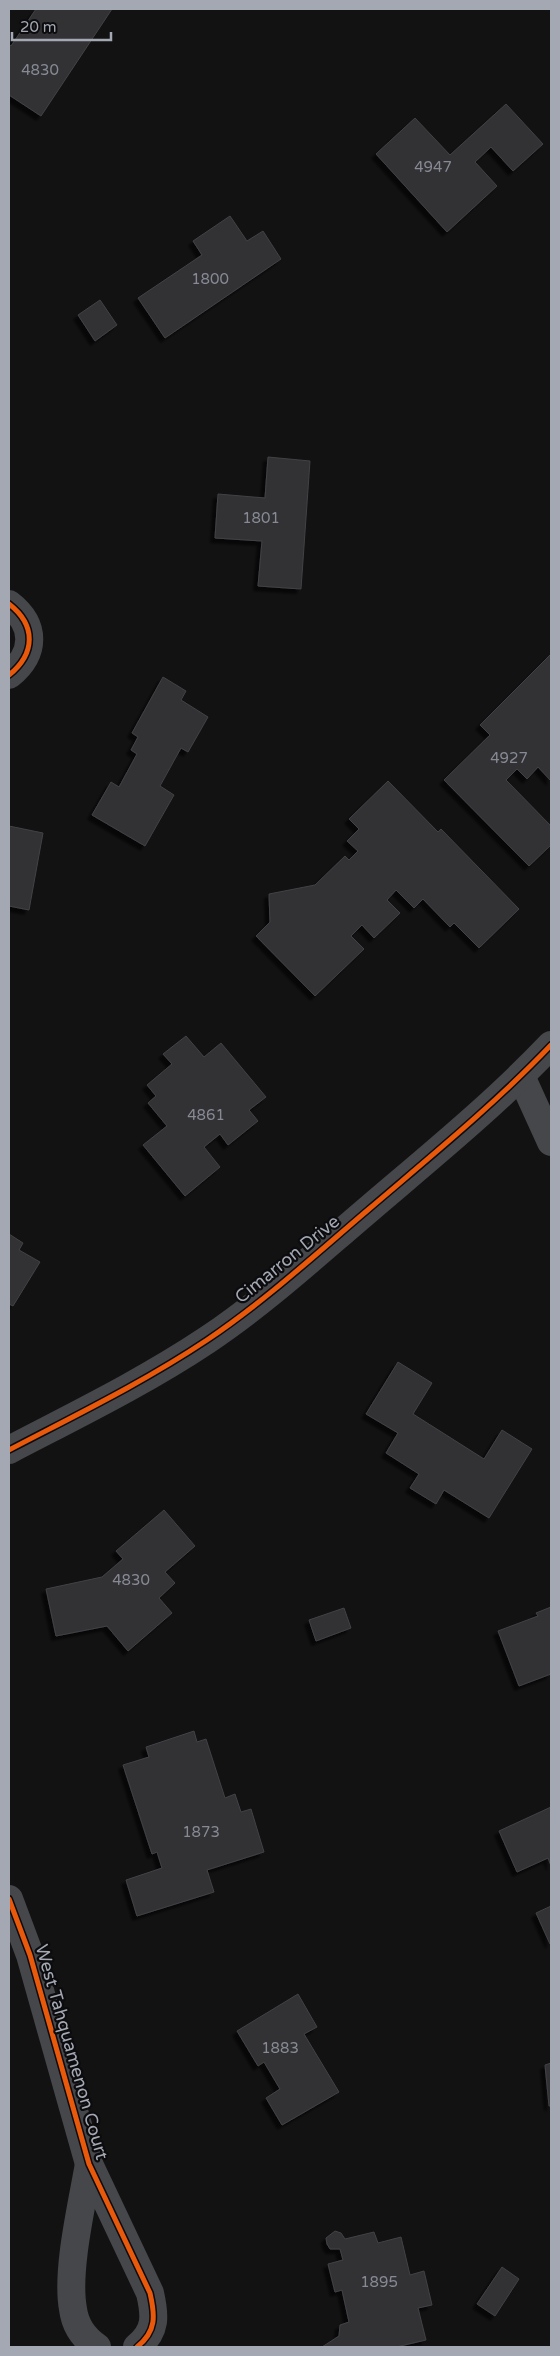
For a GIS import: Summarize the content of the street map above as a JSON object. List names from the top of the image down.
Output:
{
  "streets": {
    "street": ["Cimarron Drive", "West Tahquamenon Court"]
  },
  "house_numbers": [
    "4830",
    "4947",
    "1800",
    "1801",
    "4927",
    "4861",
    "4830",
    "1873",
    "1883",
    "1895"
  ],
  "scale_bar": "20 m"
}
